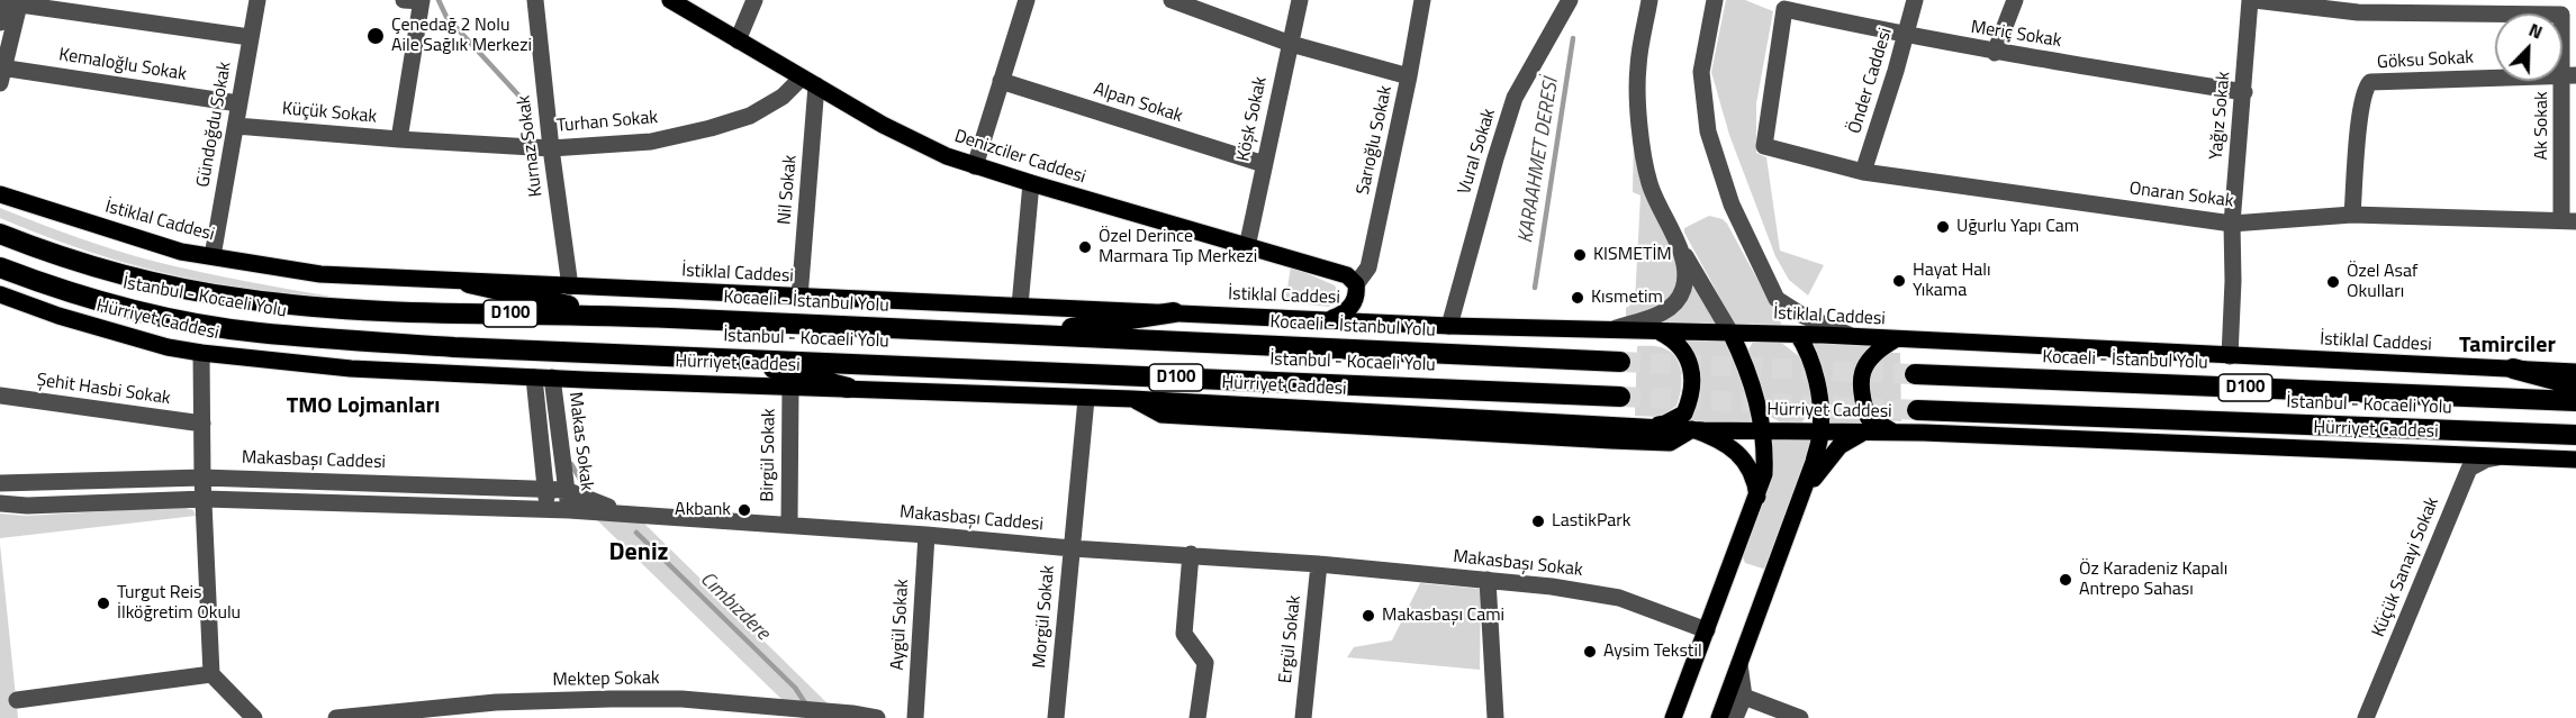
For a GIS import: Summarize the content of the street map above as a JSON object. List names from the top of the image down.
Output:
{
  "streets": {
    "highway": ["İstanbul - Kocaeli Yolu", "Kocaeli - İstanbul Yolu", "D100"],
    "main road": ["Denizciler Caddesi", "İstiklal Caddesi", "Hürriyet Caddesi"],
    "street": [
      "Meriç Sokak",
      "Göksu Sokak",
      "Kemaloğlu Sokak",
      "Önder Caddesi",
      "Alpan Sokak",
      "Küçük Sokak",
      "Yağız Sokak",
      "Köşk Sokak",
      "Turhan Sokak",
      "Gündoğdu Sokak",
      "Ak Sokak",
      "Sarıoğlu Sokak",
      "Kurnaz Sokak",
      "Vural Sokak",
      "Nil Sokak",
      "Onaran Sokak",
      "Şehit Hasbi Sokak",
      "Makas Sokak",
      "Birgül Sokak",
      "Makasbaşı Caddesi",
      "Makasbaşı Sokak",
      "Küçük Sanayi Sokak",
      "Morgül Sokak",
      "Aygül Sokak",
      "Ergül Sokak",
      "Mektep Sokak"
    ]
  },
  "crossings": [
    ["Meriç Sokak", "Önder Caddesi"],
    ["Meriç Sokak", "Yağız Sokak"],
    ["Meriç Sokak", "Onaran Sokak"],
    ["Göksu Sokak", "Ak Sokak"],
    ["Göksu Sokak", "Onaran Sokak"],
    ["Kemaloğlu Sokak", "Gündoğdu Sokak"],
    ["Önder Caddesi", "Onaran Sokak"],
    ["Alpan Sokak", "Köşk Sokak"],
    ["Küçük Sokak", "Turhan Sokak"],
    ["Küçük Sokak", "Gündoğdu Sokak"],
    ["Yağız Sokak", "Ak Sokak"],
    ["Yağız Sokak", "Onaran Sokak"],
    ["Yağız Sokak", "İstiklal Caddesi"],
    ["Köşk Sokak", "Denizciler Caddesi"],
    ["Turhan Sokak", "Kurnaz Sokak"],
    ["Turhan Sokak", "Denizciler Caddesi"],
    ["Turhan Sokak", "Nil Sokak"],
    ["Gündoğdu Sokak", "İstiklal Caddesi"],
    ["Ak Sokak", "Onaran Sokak"],
    ["Sarıoğlu Sokak", "Denizciler Caddesi"],
    ["Kurnaz Sokak", "İstiklal Caddesi"],
    ["Vural Sokak", "İstiklal Caddesi"],
    ["Denizciler Caddesi", "Nil Sokak"],
    ["Nil Sokak", "İstiklal Caddesi"],
    ["İstiklal Caddesi", "Hürriyet Caddesi"],
    ["Hürriyet Caddesi", "Makas Sokak"],
    ["Hürriyet Caddesi", "Birgül Sokak"],
    ["Hürriyet Caddesi", "Morgül Sokak"],
    ["Makas Sokak", "Makasbaşı Caddesi"],
    ["Birgül Sokak", "Makasbaşı Caddesi"],
    ["Makasbaşı Caddesi", "Makasbaşı Sokak"],
    ["Makasbaşı Caddesi", "Morgül Sokak"],
    ["Makasbaşı Caddesi", "Aygül Sokak"],
    ["Makasbaşı Caddesi", "Ergül Sokak"],
    ["Makasbaşı Sokak", "Ergül Sokak"]
  ],
  "districts": ["Tamirciler", "TMO Lojmanları", "Deniz"],
  "water": ["KARAAHMET DERESİ", "Cımbızdere"],
  "places": [
    "Çenedağ 2 Nolu Aile Sağlık Merkezi",
    "Uğurlu Yapı Cam",
    "Özel Derince Marmara Tıp Merkezi",
    "KISMETİM",
    "Hayat Halı Yıkama",
    "Özel Asaf Okulları",
    "Kısmetim",
    "Akbank",
    "LastikPark",
    "Öz Karadeniz Kapalı Antrepo Sahası",
    "Turgut Reis İlköğretim Okulu",
    "Makasbaşı Cami",
    "Aysim Tekstil"
  ],
  "north": "top right"
}
